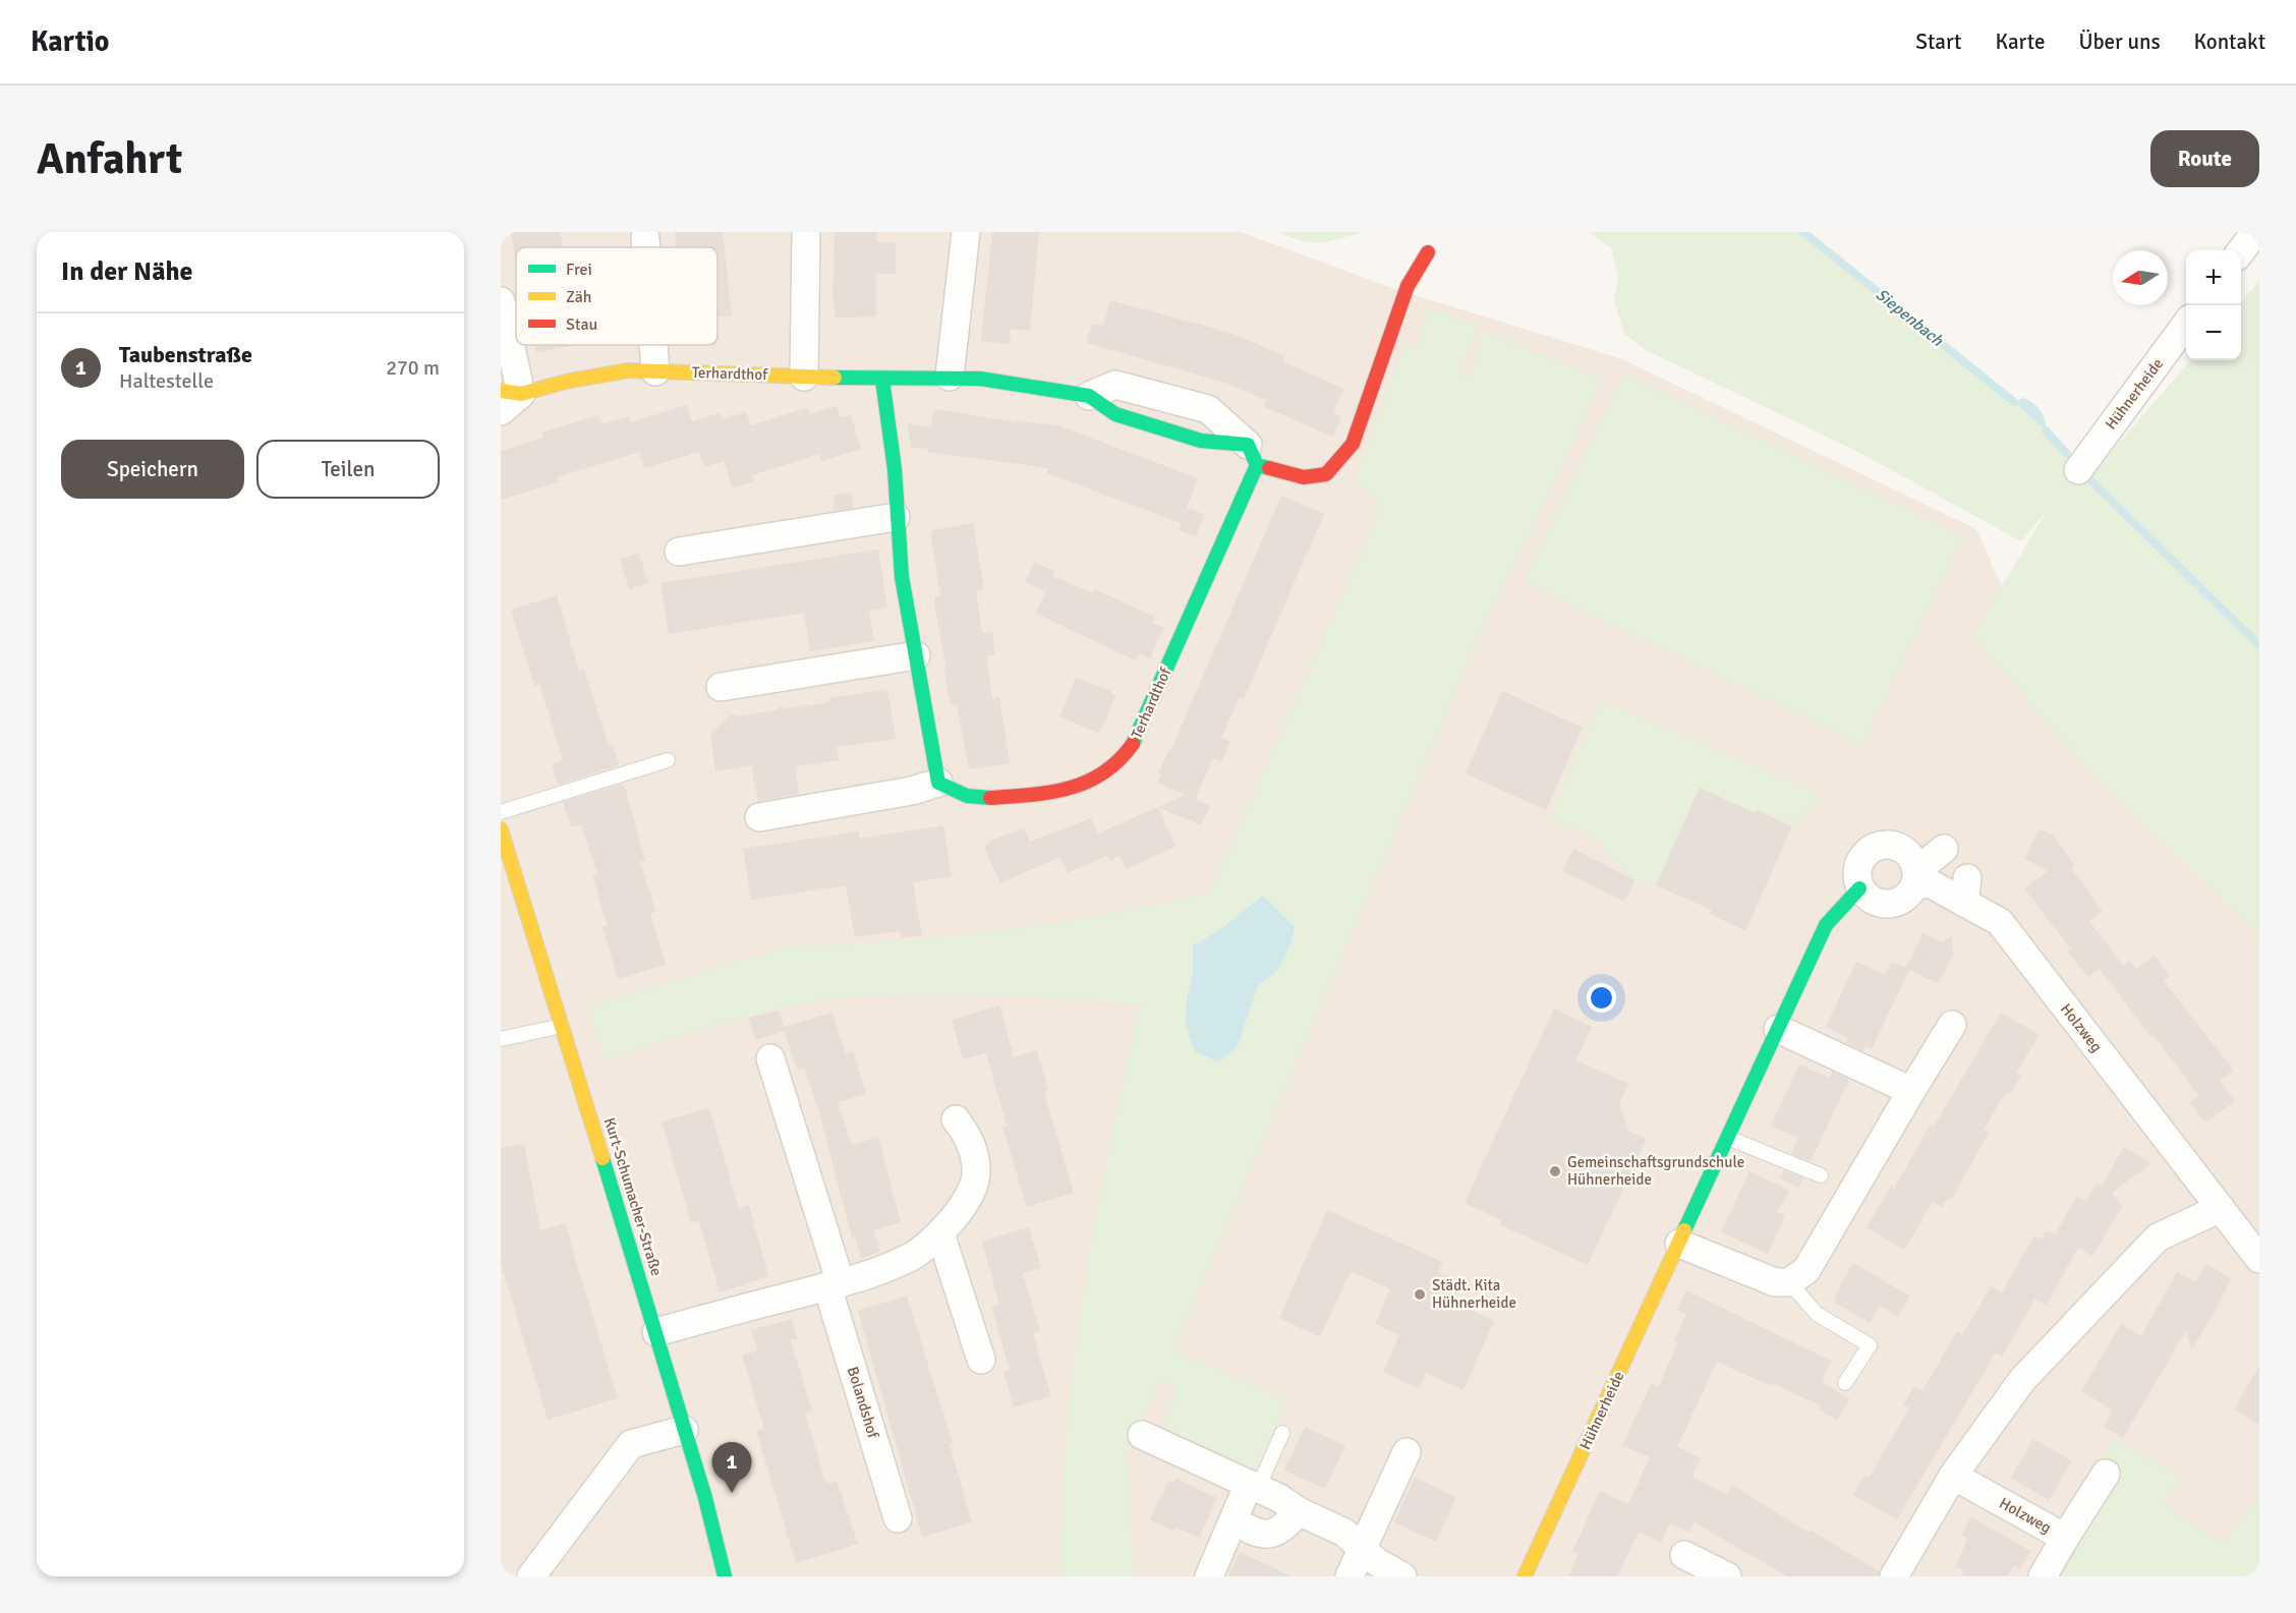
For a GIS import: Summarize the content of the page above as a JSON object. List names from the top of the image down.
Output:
{
  "streets": {
    "street": [
      "Terhardthof",
      "Hühnerheide",
      "Holzweg",
      "Kurt-Schumacher-Straße",
      "Bolandshof"
    ]
  },
  "crossings": [
    ["Hühnerheide", "Holzweg"]
  ],
  "water": ["Siepenbach"],
  "places": ["Gemeinschaftsgrundschule Hühnerheide", "Städt. Kita Hühnerheide"],
  "legend": ["Frei", "Zäh", "Stau"],
  "north": "left",
  "page": {
    "header": "Kartio",
    "nav": [
      "Start",
      "Karte",
      "Über uns",
      "Kontakt"
    ],
    "buttons": [
      "Route",
      ["Speichern", "Teilen"]
    ],
    "title": "Anfahrt",
    "heading": "In der Nähe",
    "map_buttons": ["+", "−"],
    "list": [
      {
        "mark": "1",
        "name": "Taubenstraße",
        "note": "Haltestelle",
        "value": "270 m"
      }
    ],
    "pins": "1"
  }
}
